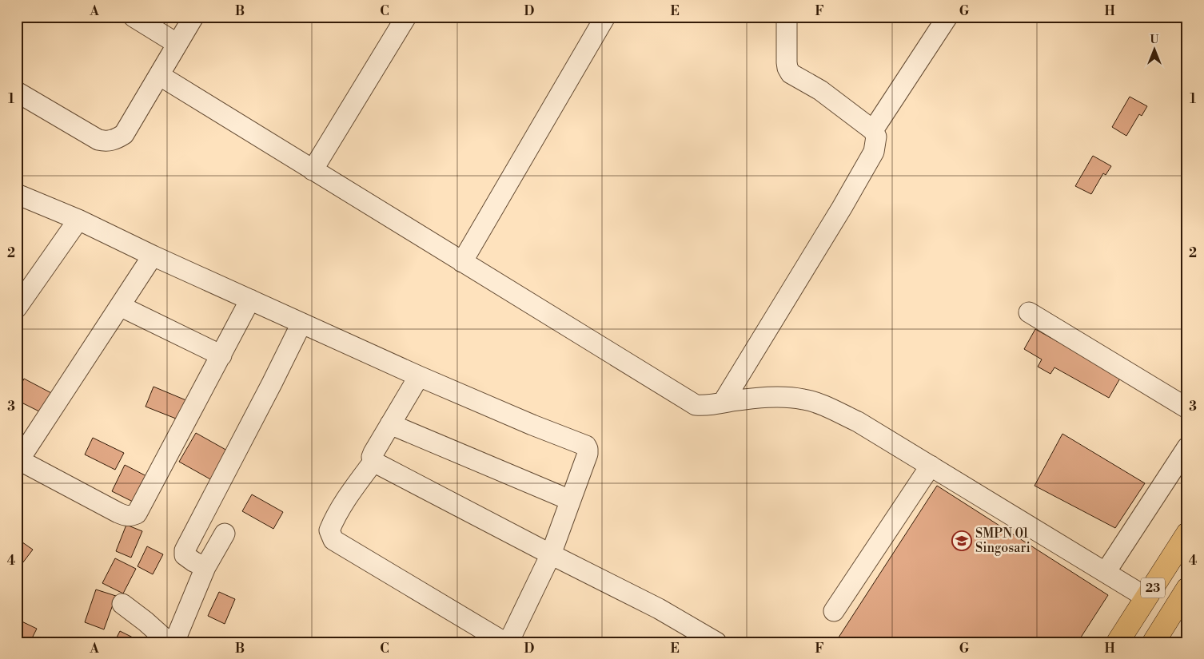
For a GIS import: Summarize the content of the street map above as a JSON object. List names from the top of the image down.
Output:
{
  "streets": {
    "highway": ["23"]
  },
  "places": {
    "school or university": ["SMPN 01 Singosari"]
  },
  "north": "top",
  "grid": {
    "columns": [
      "A",
      "B",
      "C",
      "D",
      "E",
      "F",
      "G",
      "H"
    ],
    "rows": [
      "1",
      "2",
      "3",
      "4"
    ]
  }
}
